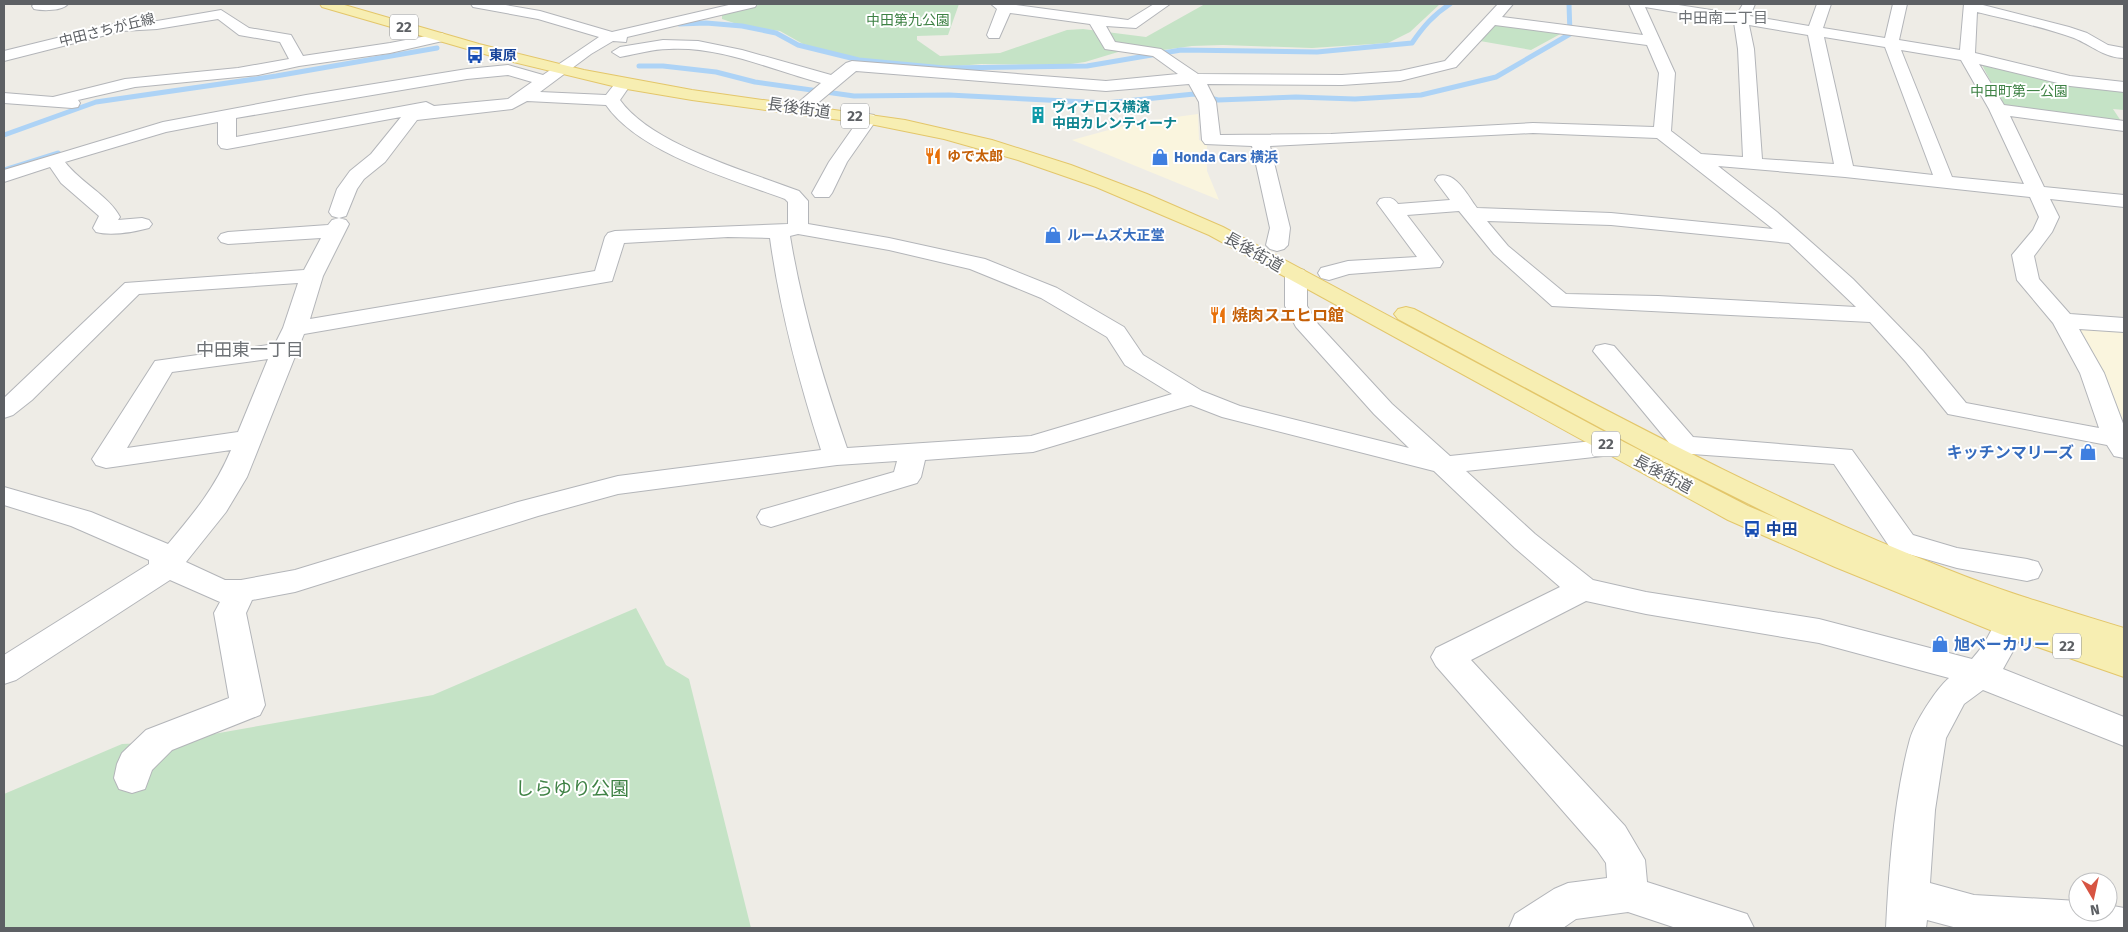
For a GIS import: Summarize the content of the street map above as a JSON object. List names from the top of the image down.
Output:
{
  "streets": {
    "main road": ["22", "長後街道"],
    "street": ["中田さちが丘線"]
  },
  "districts": ["中田南二丁目", "中田東一丁目"],
  "parks": ["中田第九公園", "中田町第一公園", "しらゆり公園"],
  "places": {
    "bus stop": ["東原", "中田"],
    "building": ["ヴィナロス横濱 中田カレンティーナ"],
    "restaurant": ["ゆで太郎", "焼肉スエヒロ館"],
    "shop": [
      "Honda Cars 横浜",
      "ルームズ大正堂",
      "キッチンマリーズ",
      "旭ベーカリー"
    ]
  },
  "north": "bottom"
}
